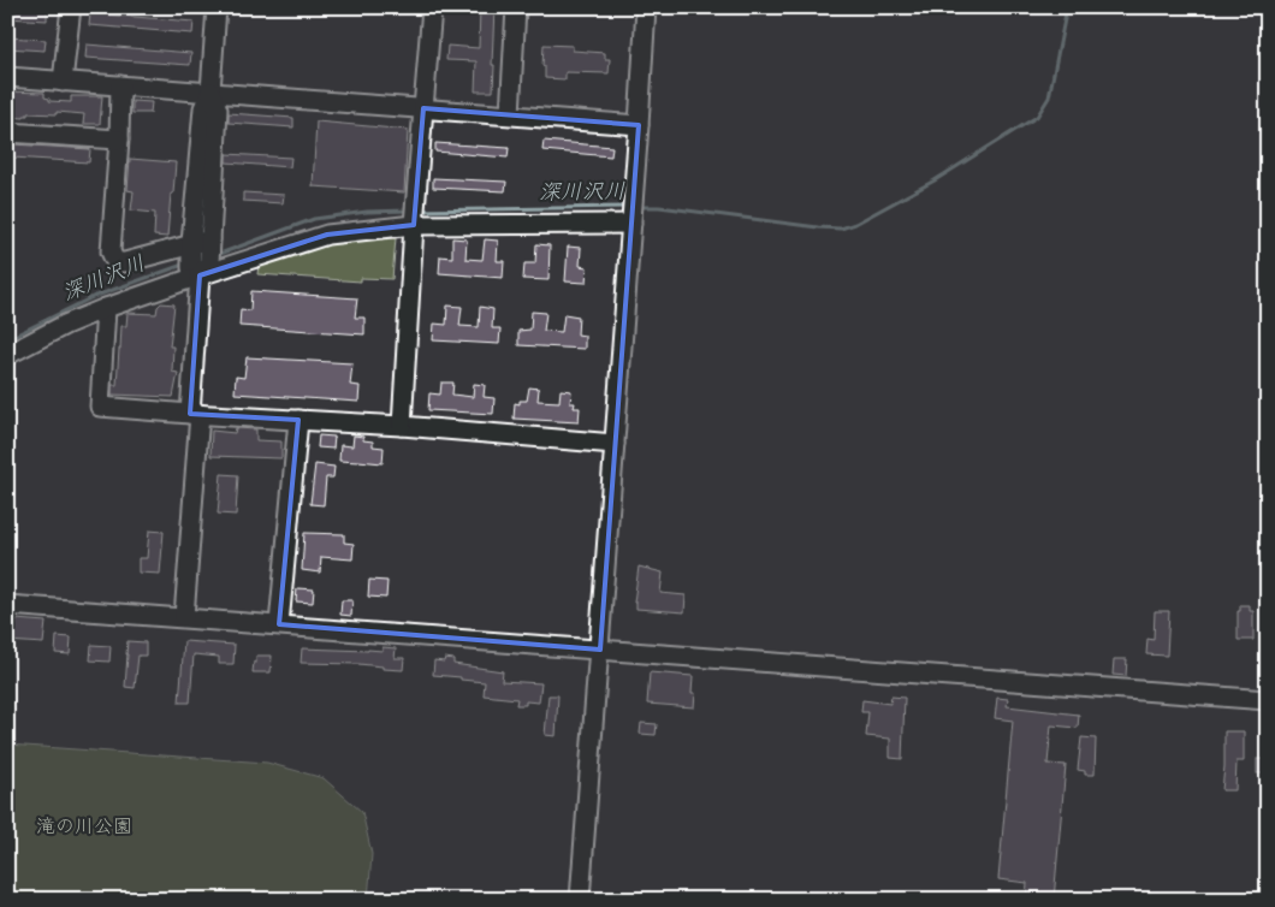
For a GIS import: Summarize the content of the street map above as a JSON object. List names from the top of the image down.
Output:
{
  "water": ["深川沢川"],
  "parks": ["滝の川公園"]
}
